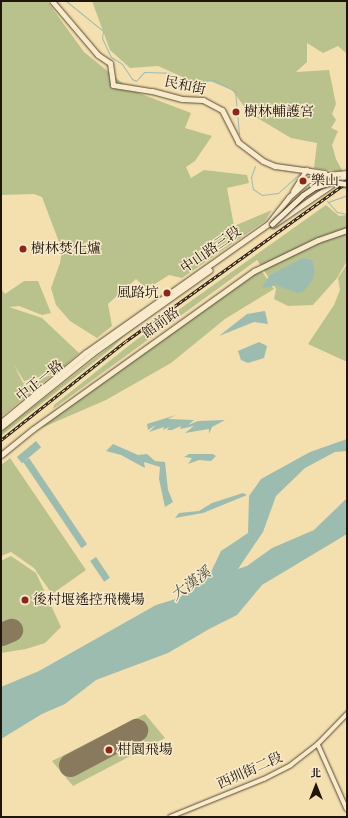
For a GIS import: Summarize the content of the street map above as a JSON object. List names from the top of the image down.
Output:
{
  "streets": {
    "street": [
      "民和街",
      "中山路三段",
      "館前路",
      "中正一路",
      "西圳街二段"
    ]
  },
  "crossings": [
    ["民和街", "中山路三段"],
    ["中山路三段", "中正一路"]
  ],
  "water": ["大漢溪"],
  "places": [
    "樹林輔護宮",
    "樂山",
    "樹林焚化爐",
    "風路坑",
    "後村堰遙控飛機場",
    "柑園飛場"
  ],
  "north": "top"
}
